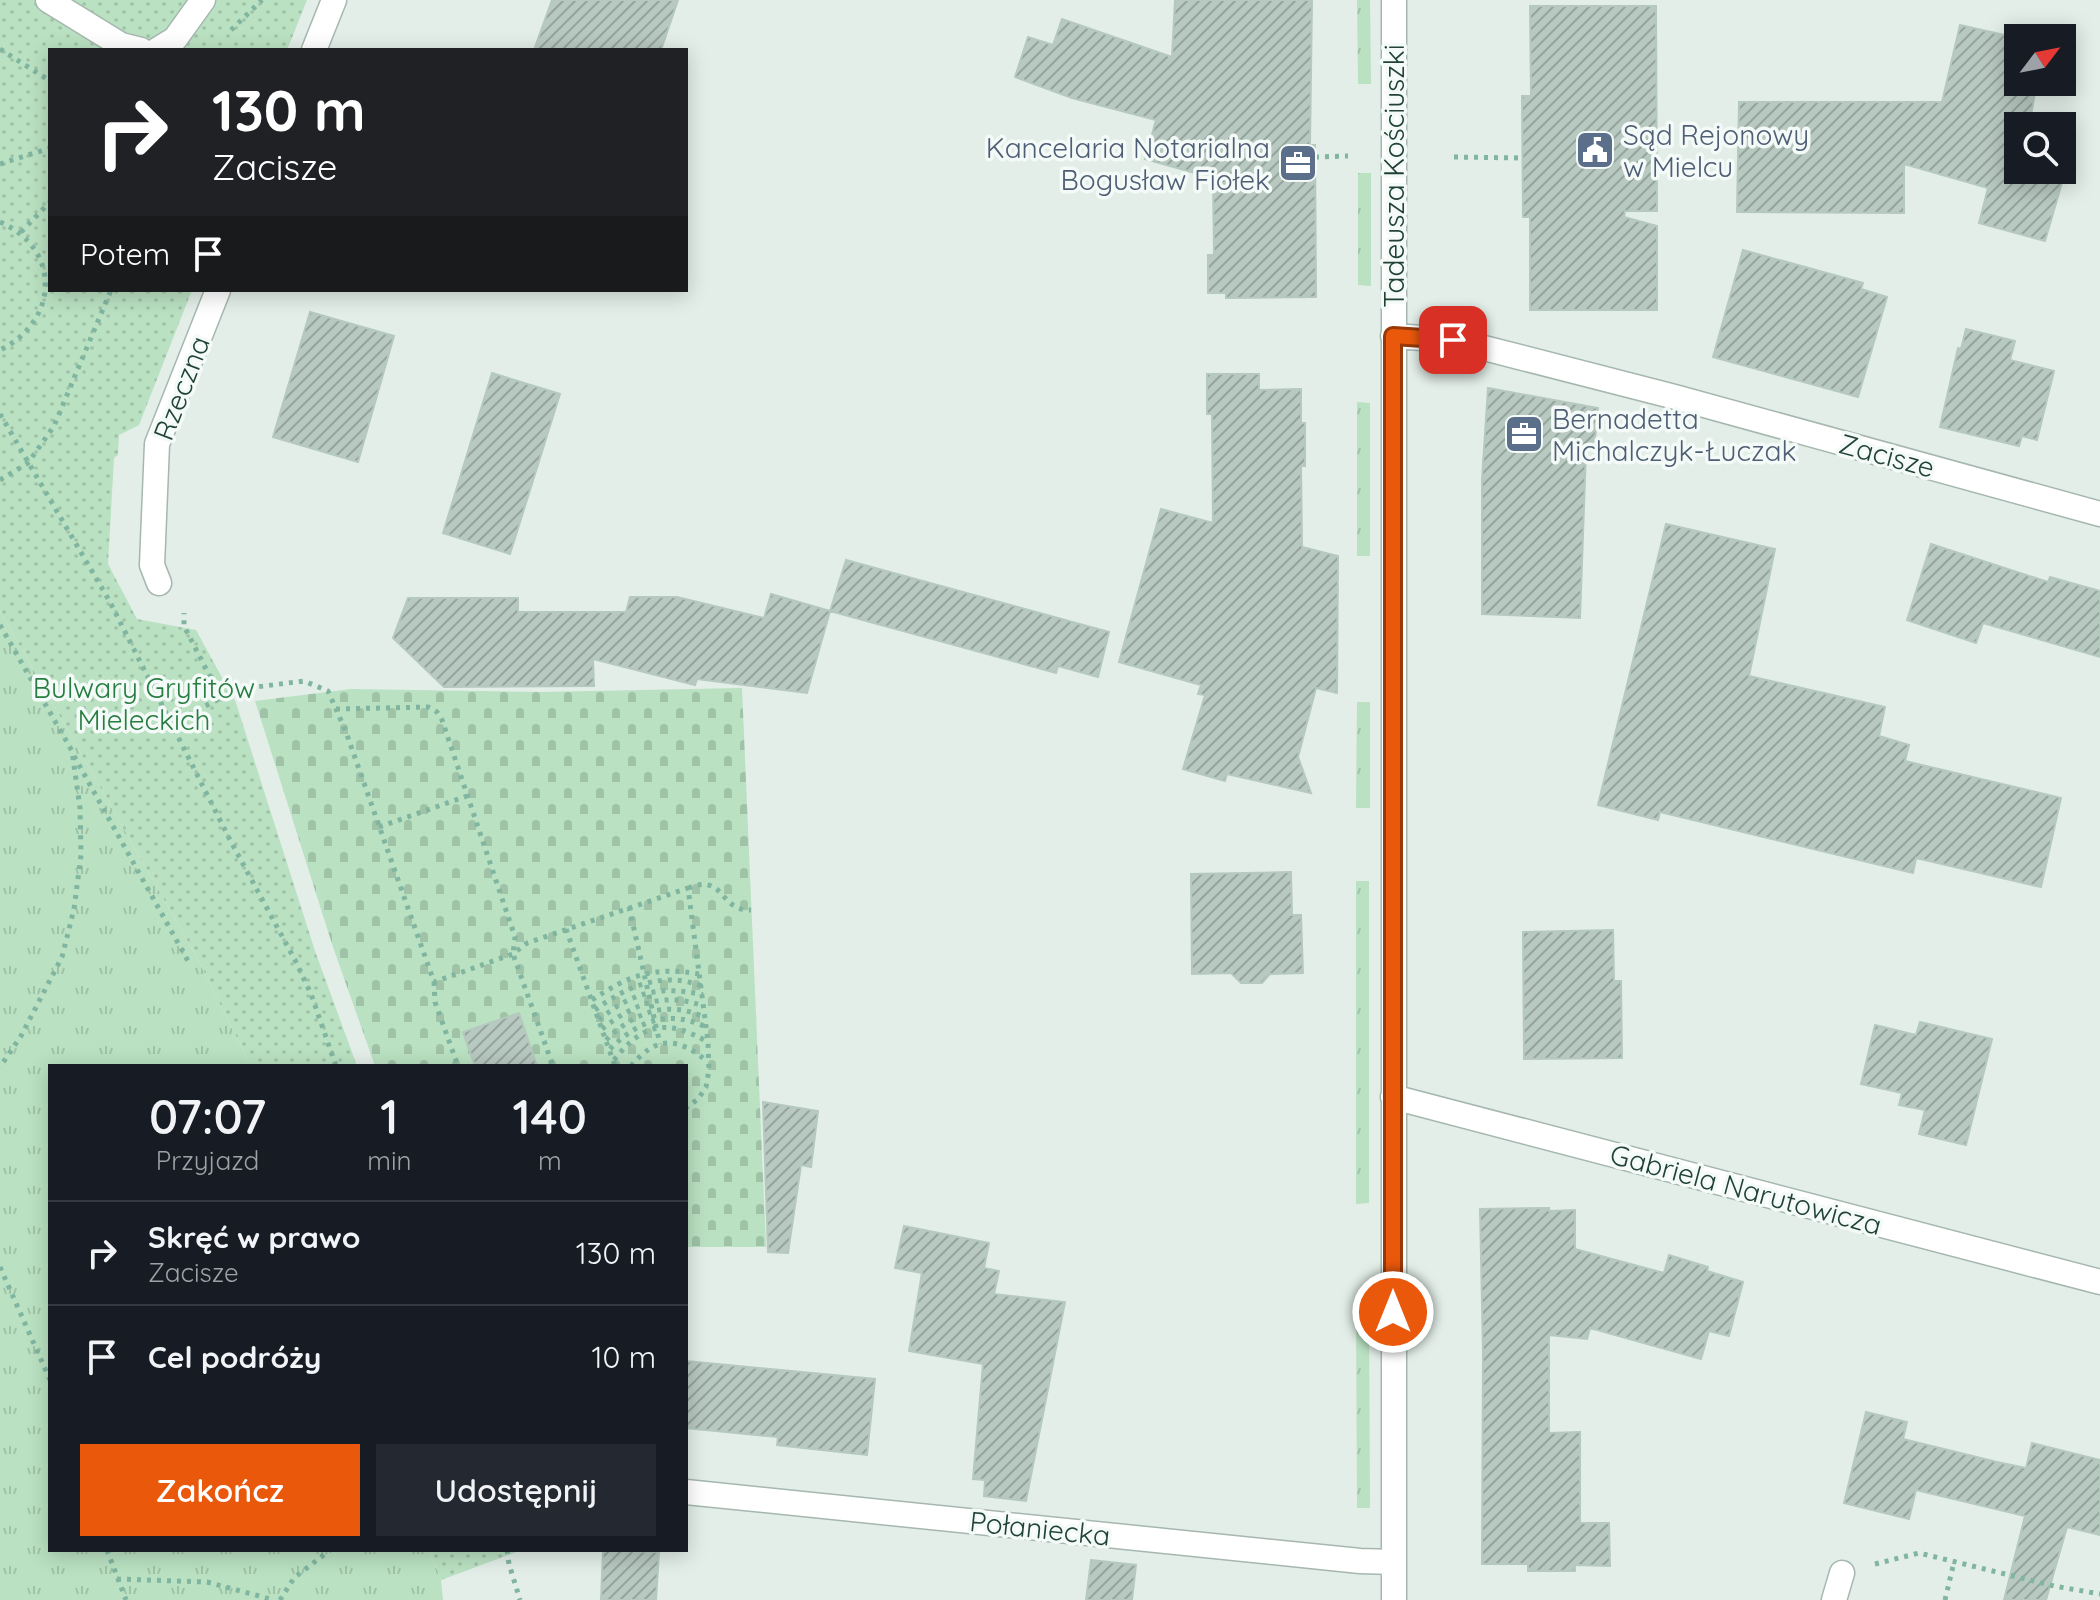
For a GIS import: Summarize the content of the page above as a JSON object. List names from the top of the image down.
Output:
{
  "streets": {
    "street": [
      "Tadeusza Kościuszki",
      "Rzeczna",
      "Zacisze",
      "Gabriela Narutowicza",
      "Połaniecka"
    ]
  },
  "crossings": [
    ["Tadeusza Kościuszki", "Zacisze"],
    ["Tadeusza Kościuszki", "Gabriela Narutowicza"],
    ["Tadeusza Kościuszki", "Połaniecka"]
  ],
  "parks": ["Bulwary Gryfitów Mieleckich"],
  "places": {
    "public building": ["Sąd Rejonowy w Mielcu"],
    "office": ["Kancelaria Notarialna Bogusław Fiołek", "Bernadetta Michalczyk-Łuczak"]
  },
  "north": "top right",
  "page": {
    "turn": ["130 m", "Zacisze"],
    "then": "Potem",
    "eta": [
      "07:07",
      "Przyjazd",
      "1",
      "min",
      "140",
      "m"
    ],
    "list": [
      {
        "name": "Skręć w prawo",
        "note": "Zacisze",
        "value": "130 m"
      },
      {
        "name": "Cel podróży",
        "value": "10 m"
      }
    ],
    "buttons": ["Zakończ", "Udostępnij"]
  }
}
